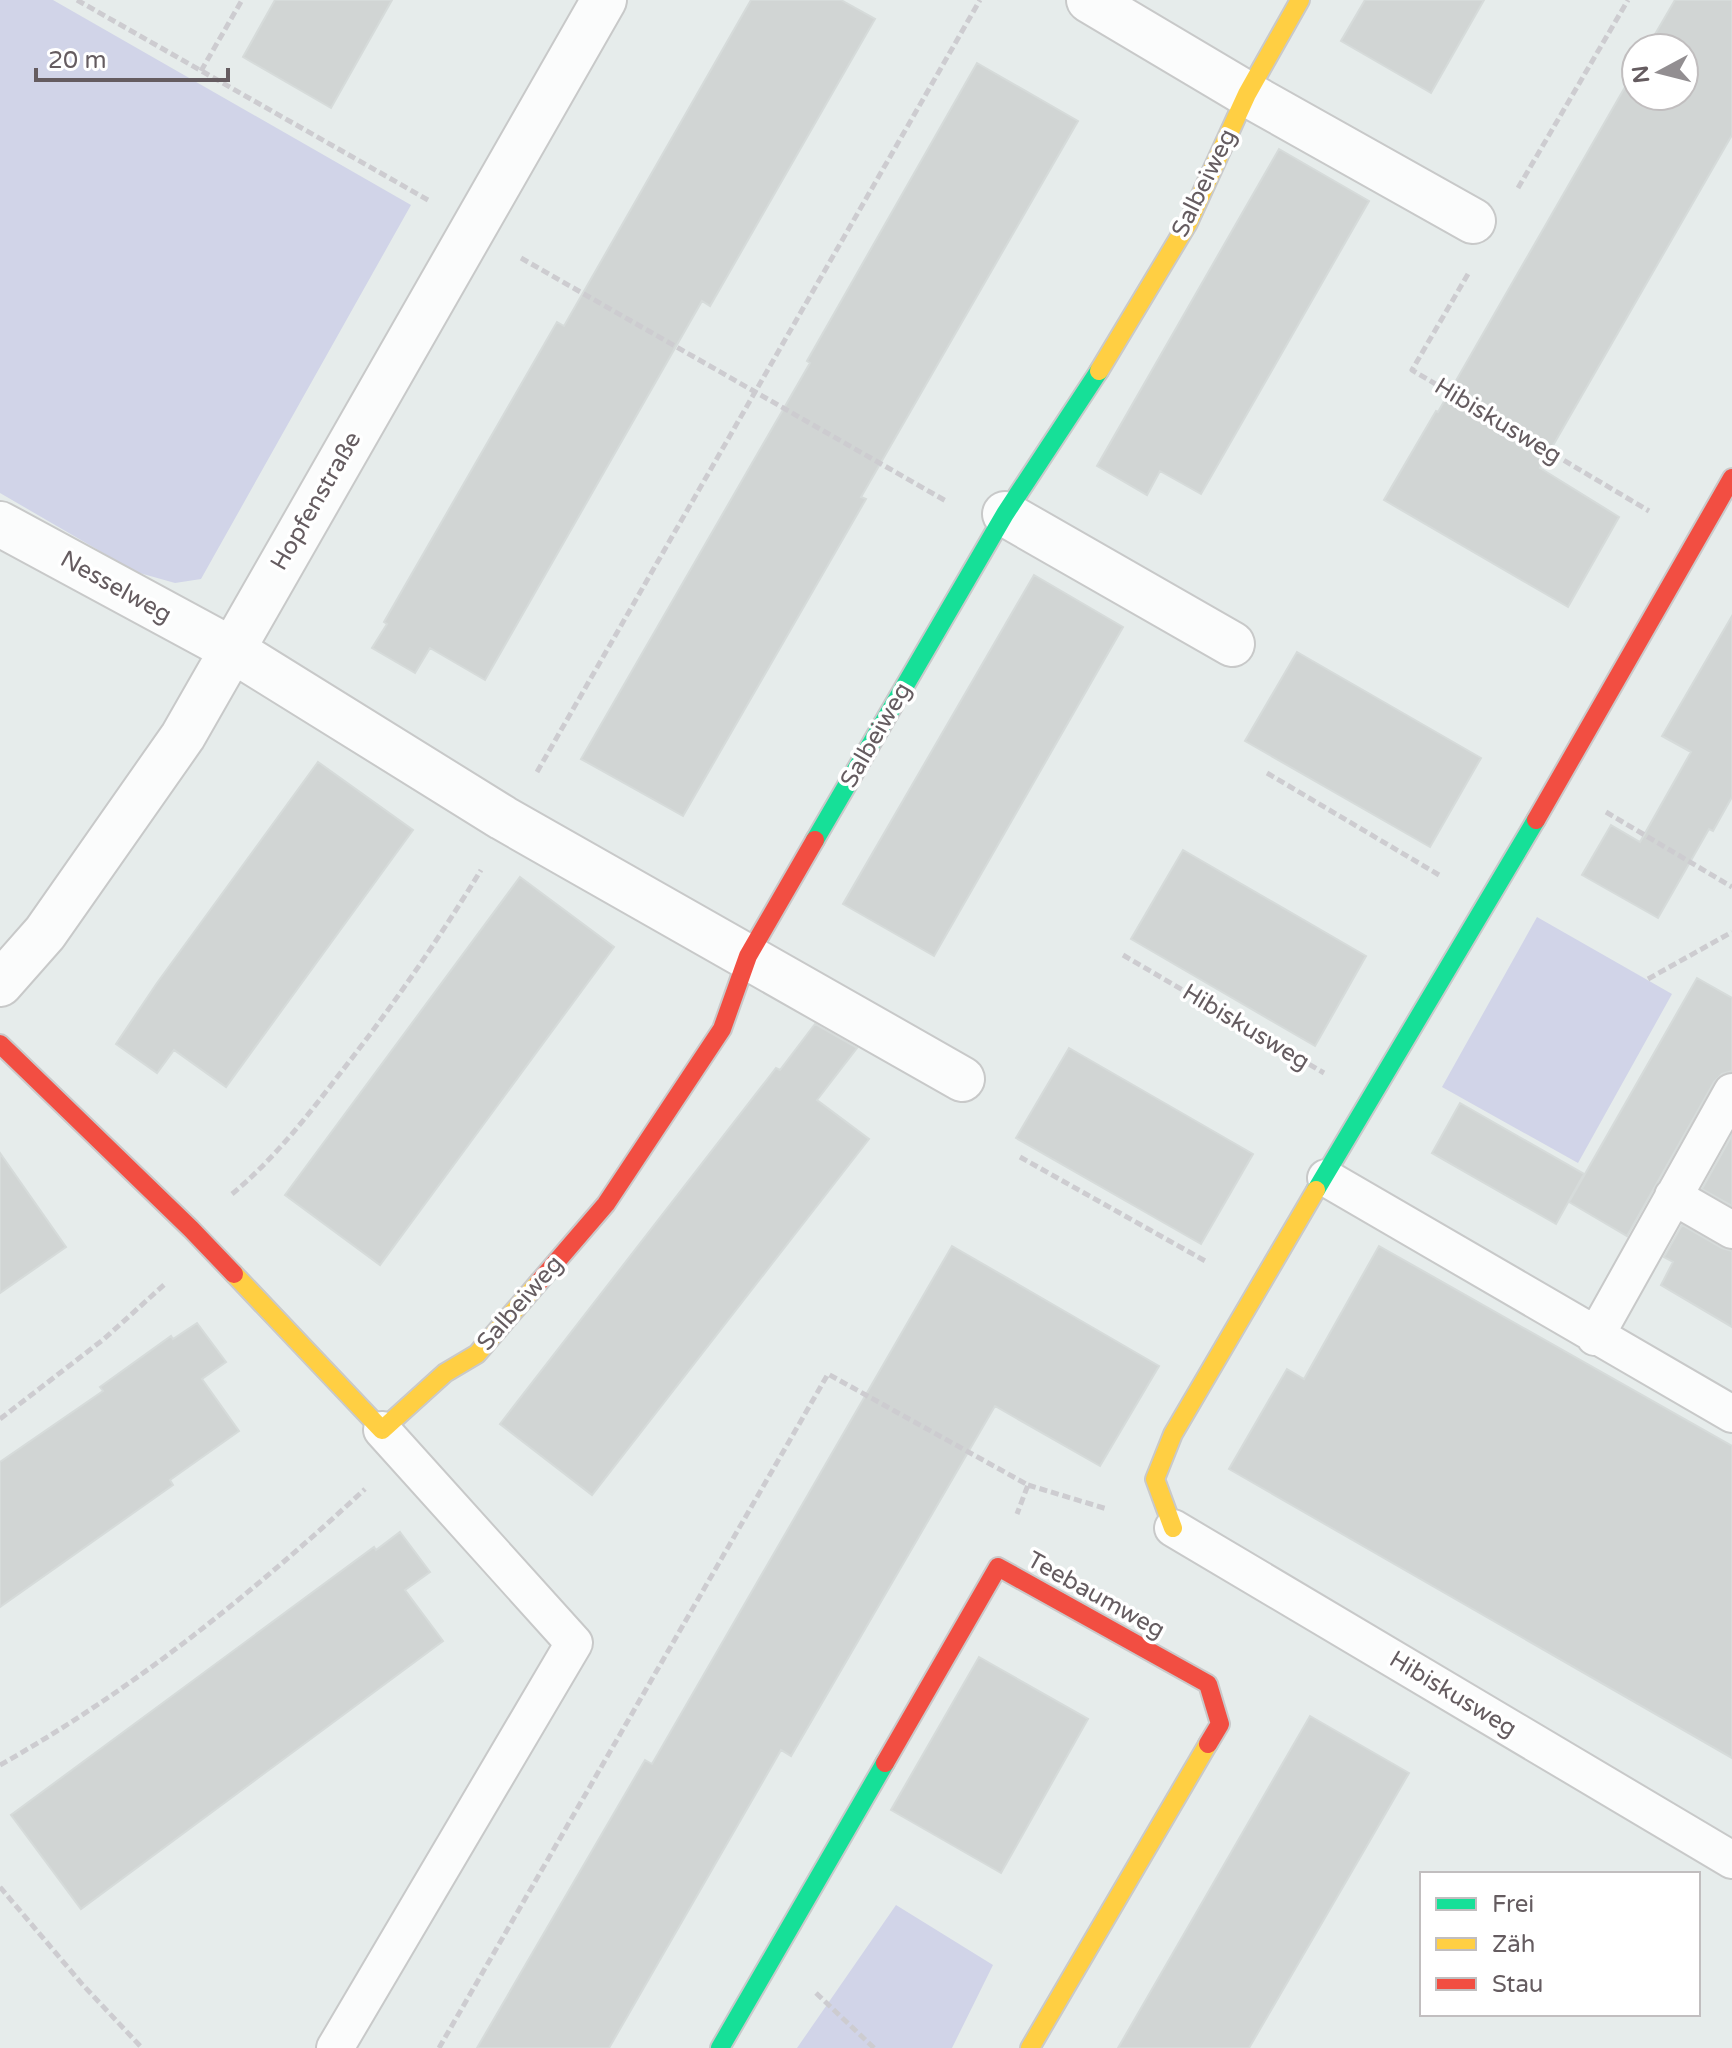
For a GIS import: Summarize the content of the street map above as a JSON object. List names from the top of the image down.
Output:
{
  "streets": {
    "street": [
      "Salbeiweg",
      "Hopfenstraße",
      "Nesselweg",
      "Teebaumweg"
    ],
    "lane": ["Hibiskusweg"]
  },
  "crossings": [
    ["Hopfenstraße", "Nesselweg"]
  ],
  "legend": ["Frei", "Zäh", "Stau"],
  "scale_bar": "20 m",
  "north": "left"
}
